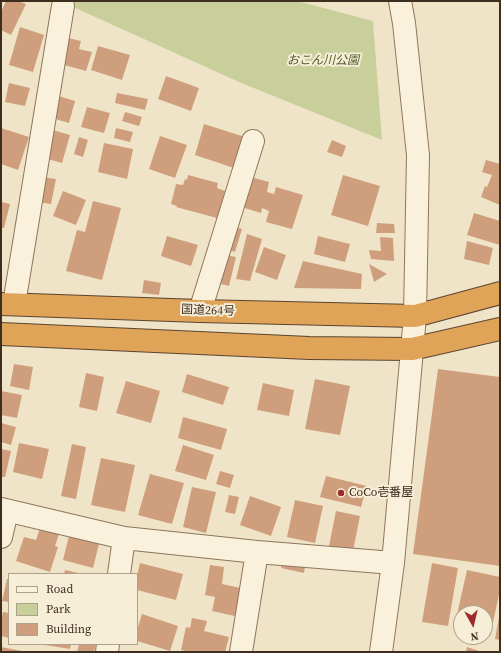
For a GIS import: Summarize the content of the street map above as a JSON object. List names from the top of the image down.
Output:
{
  "streets": {
    "highway": ["国道264号"]
  },
  "parks": ["おこん川公園"],
  "places": ["CoCo壱番屋"],
  "legend": ["Road", "Park", "Building"],
  "north": "bottom"
}
